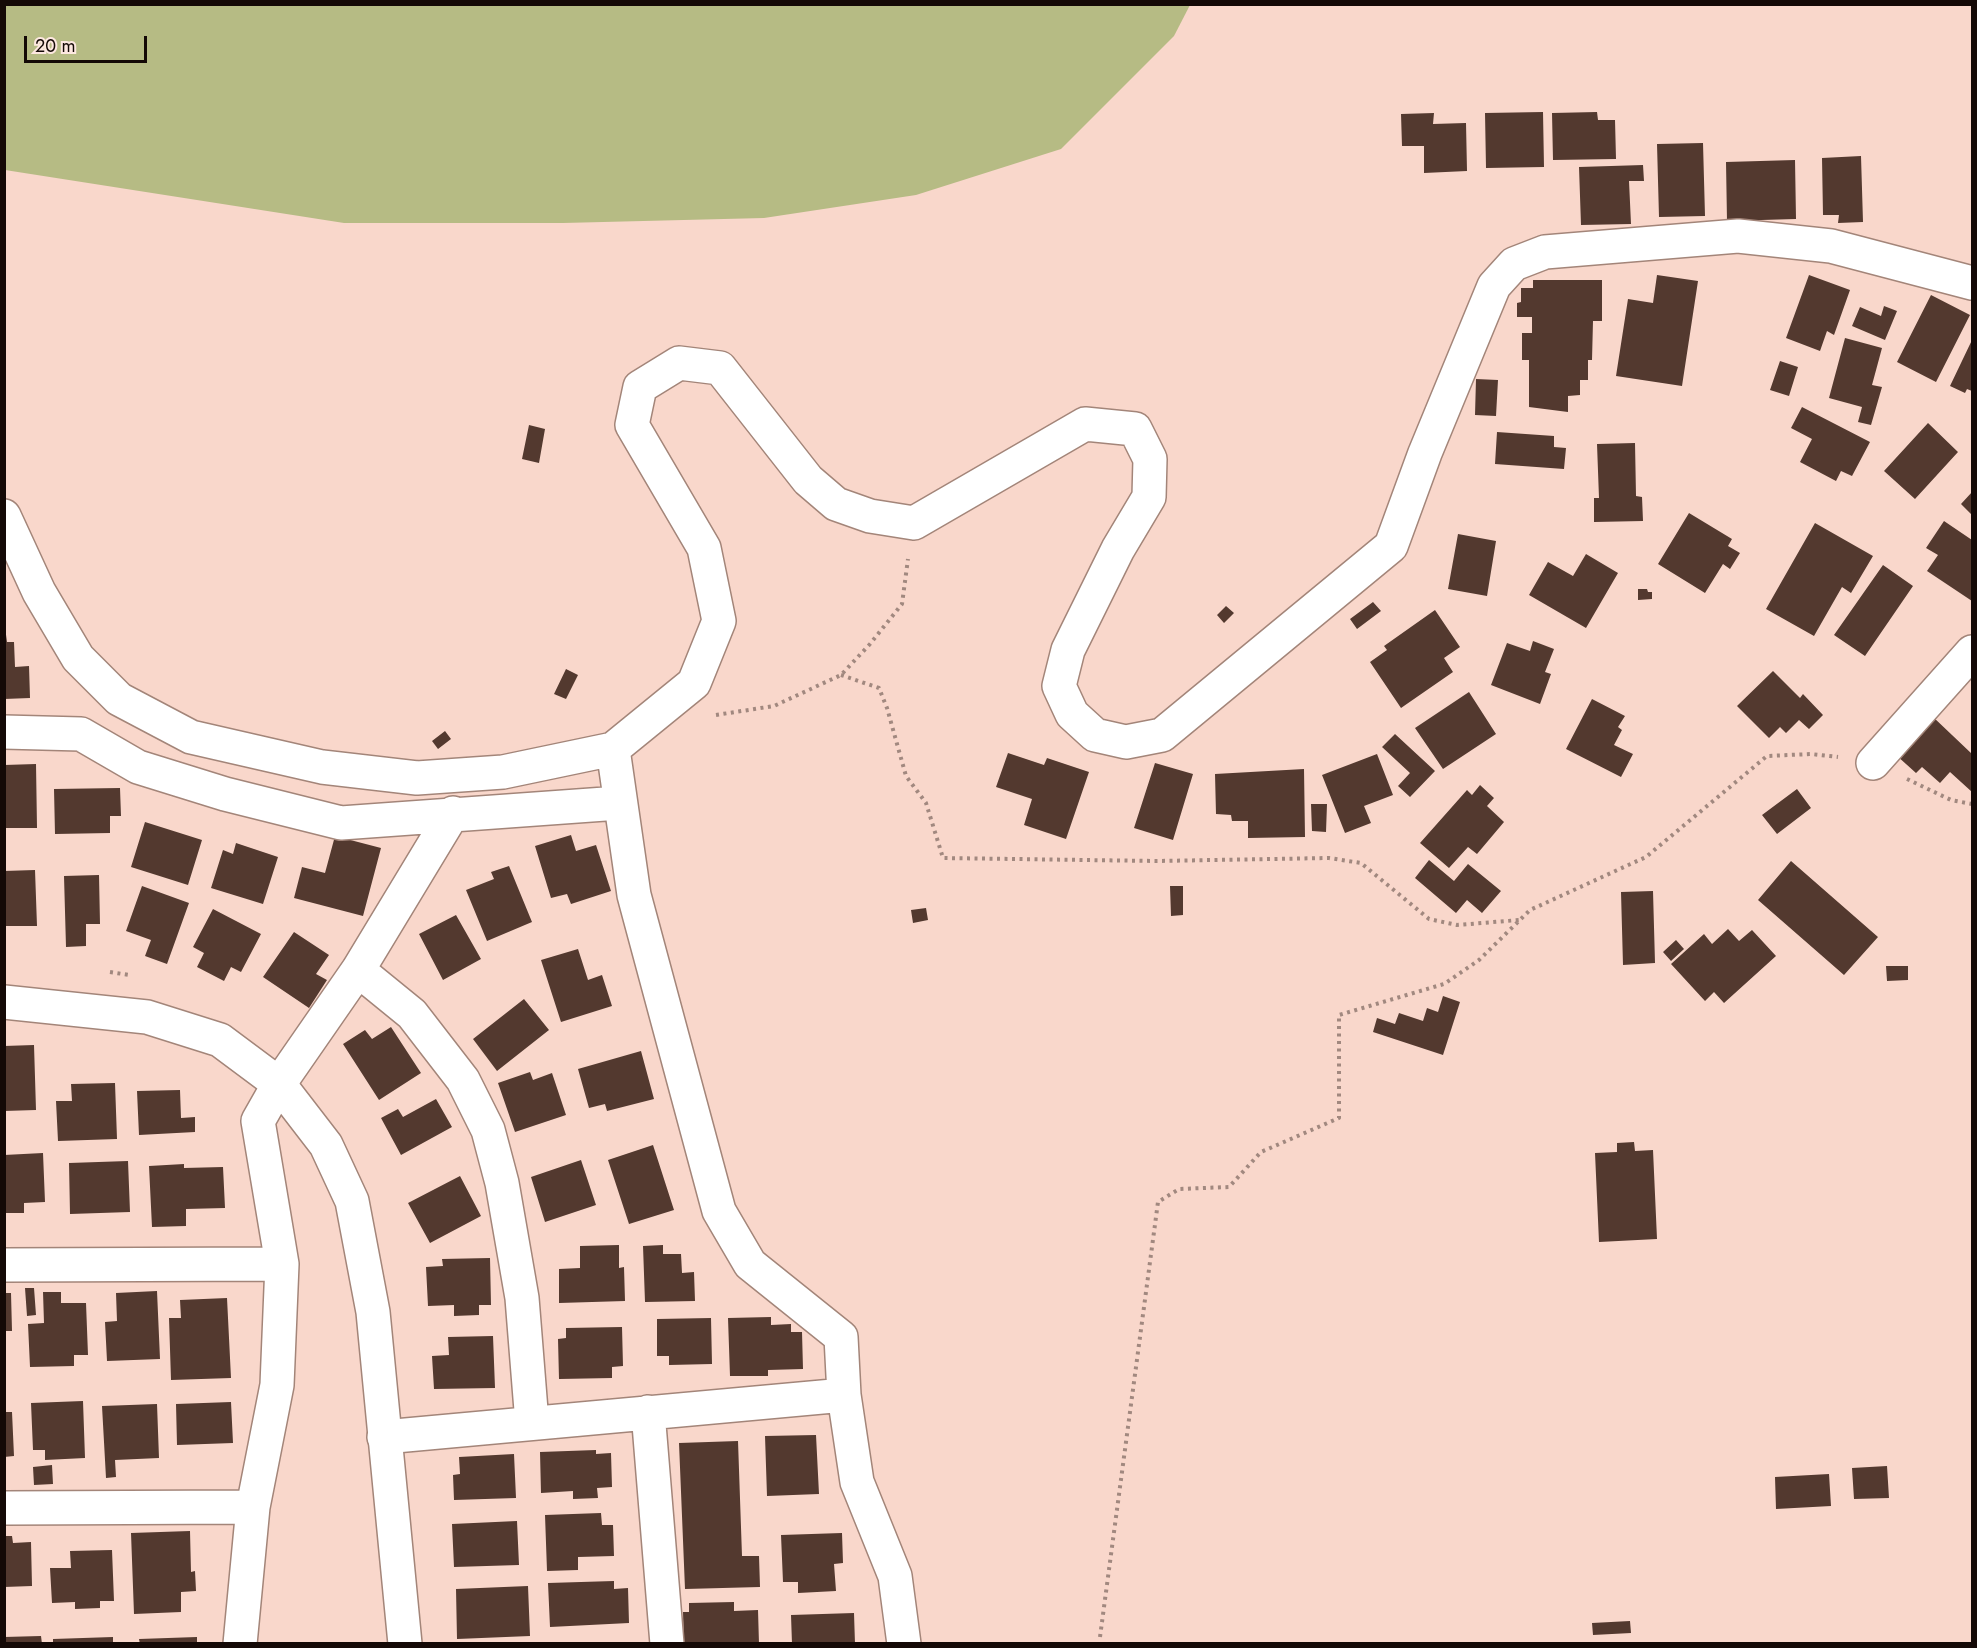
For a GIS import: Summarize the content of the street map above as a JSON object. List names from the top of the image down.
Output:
{
  "scale_bar": "20 m"
}
